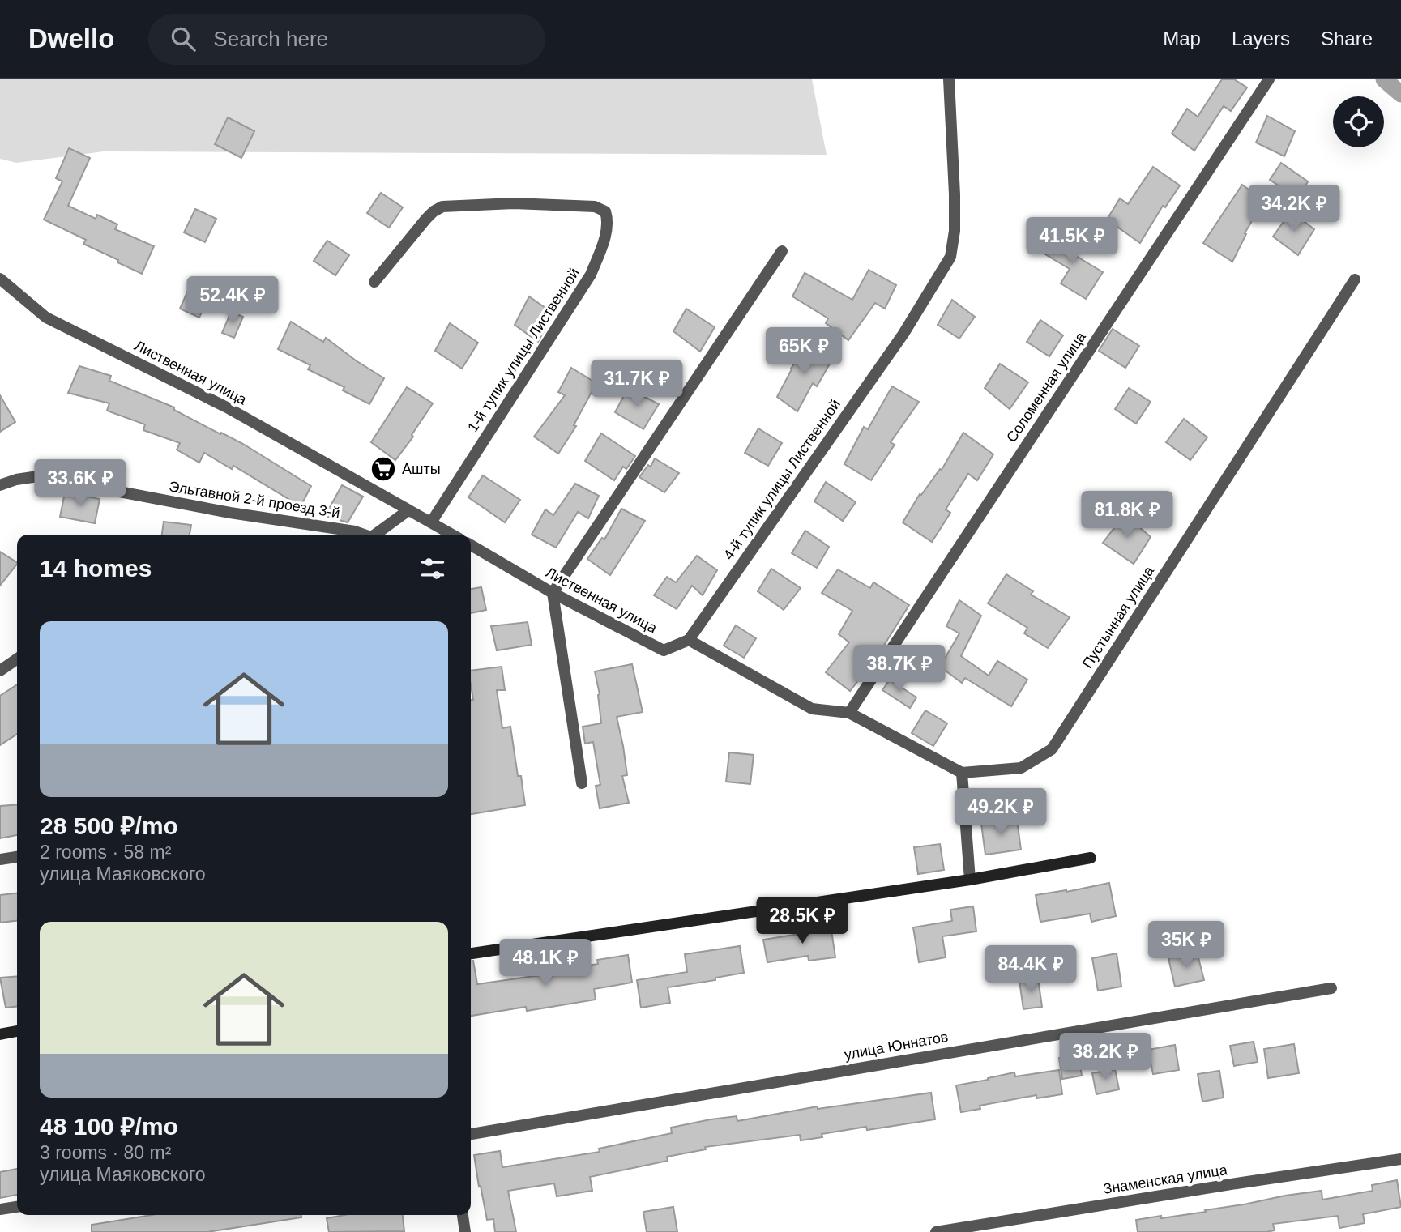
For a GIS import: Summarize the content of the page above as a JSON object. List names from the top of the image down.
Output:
{
  "streets": {
    "street": [
      "1-й тупик улицы Лиственной",
      "Лиственная улица",
      "Соломенная улица",
      "4-й тупик улицы Лиственной",
      "Эльтавной 2-й проезд 3-й",
      "Пустынная улица",
      "улица Юннатов",
      "Знаменская улица"
    ]
  },
  "crossings": [
    ["1-й тупик улицы Лиственной", "Лиственная улица"],
    ["Лиственная улица", "4-й тупик улицы Лиственной"]
  ],
  "places": {
    "supermarket": ["Ашты"]
  },
  "page": {
    "header": "Dwello",
    "search": "Search here",
    "nav": ["Map", "Layers", "Share"],
    "price": [
      "34.2K ₽",
      "41.5K ₽",
      "52.4K ₽",
      "65K ₽",
      "31.7K ₽",
      "33.6K ₽",
      "81.8K ₽",
      "38.7K ₽",
      "49.2K ₽",
      "28.5K ₽",
      "35K ₽",
      "48.1K ₽",
      "84.4K ₽",
      "38.2K ₽"
    ],
    "heading": "14 homes",
    "list": [
      {
        "name": "28 500 ₽/mo",
        "note": "2 rooms · 58 m² · улица Маяковского"
      },
      {
        "name": "48 100 ₽/mo",
        "note": "3 rooms · 80 m² · улица Маяковского"
      }
    ]
  }
}
